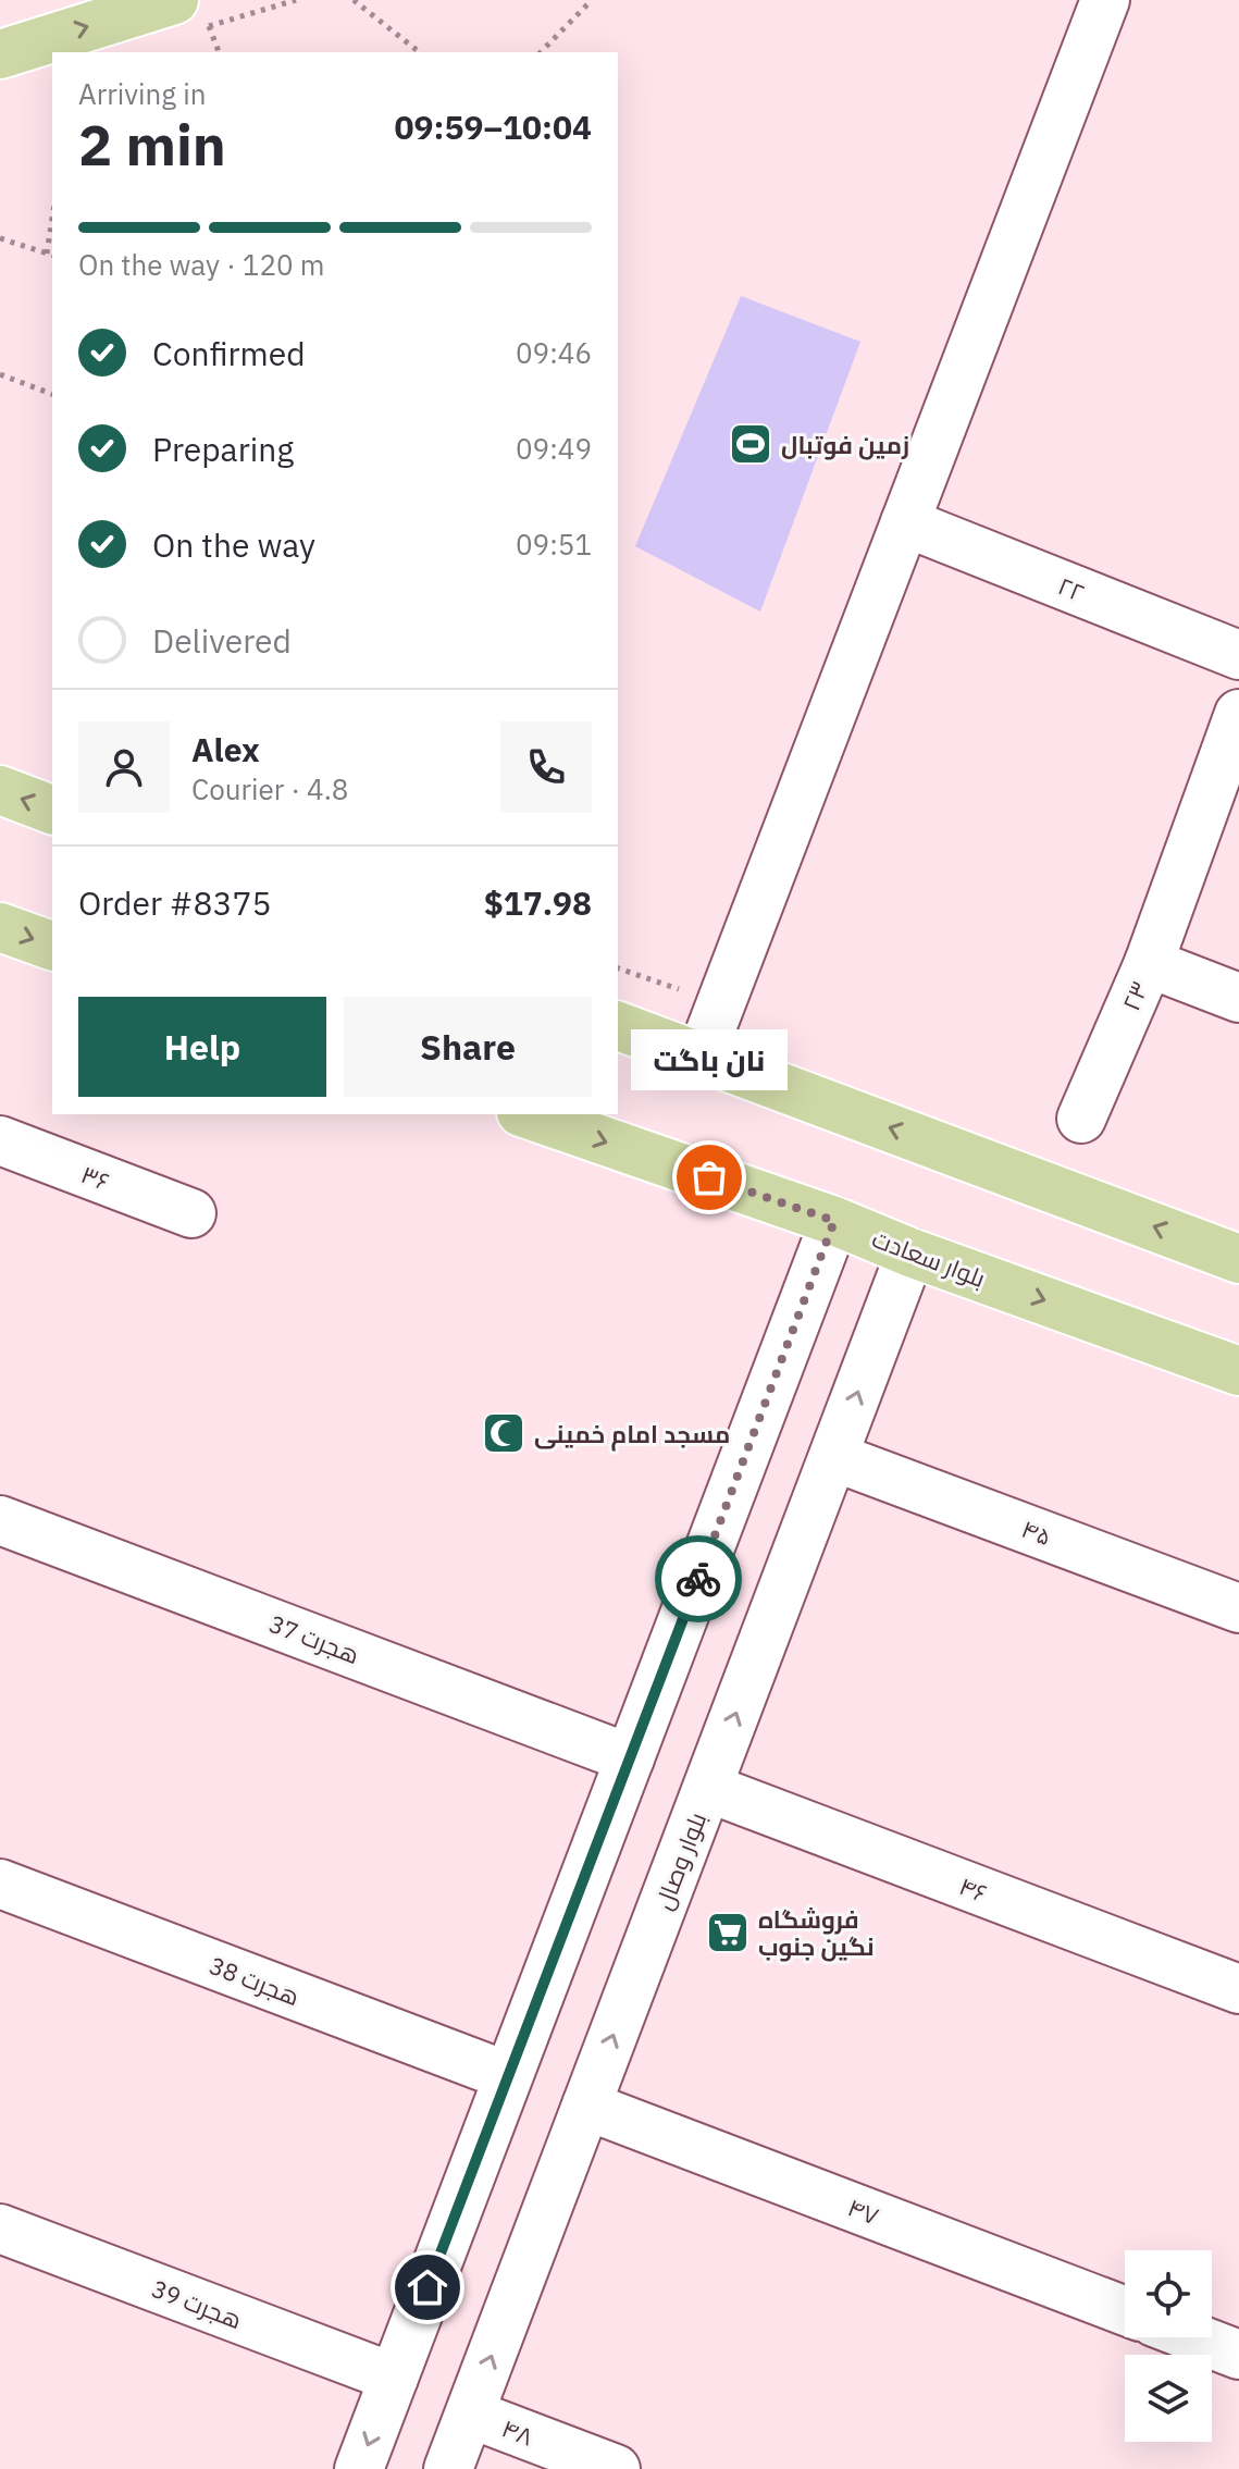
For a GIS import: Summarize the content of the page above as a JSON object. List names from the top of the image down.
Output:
{
  "streets": {
    "main road": ["بلوار سعادت"],
    "street": [
      "۲۲",
      "۲۳",
      "۳۶",
      "۴۵",
      "هجرت 37",
      "بلوار وصال",
      "۴۶",
      "هجرت 38",
      "۴۷",
      "هجرت 39",
      "۴۸"
    ]
  },
  "crossings": [
    ["بلوار سعادت", "بلوار وصال"],
    ["۴۵", "بلوار وصال"],
    ["بلوار وصال", "۴۶"],
    ["بلوار وصال", "۴۷"],
    ["بلوار وصال", "۴۸"]
  ],
  "places": {
    "sports": ["زمین فوتبال"],
    "other": ["نان باگت"],
    "mosque": ["مسجد امام خمینی"],
    "supermarket": ["فروشگاه نگین جنوب"]
  },
  "page": {
    "heading": ["2 min", "Arriving in", "09:59–10:04"],
    "panel": [
      "Alex",
      "Courier · 4.8",
      "Order #8375",
      "$17.98"
    ],
    "bar": "On the way · 120 m",
    "list": [
      ["Confirmed", "09:46"],
      ["Preparing", "09:49"],
      ["On the way", "09:51"],
      "Delivered"
    ],
    "buttons": ["Help", "Share"],
    "bubble": "نان باگت"
  }
}
